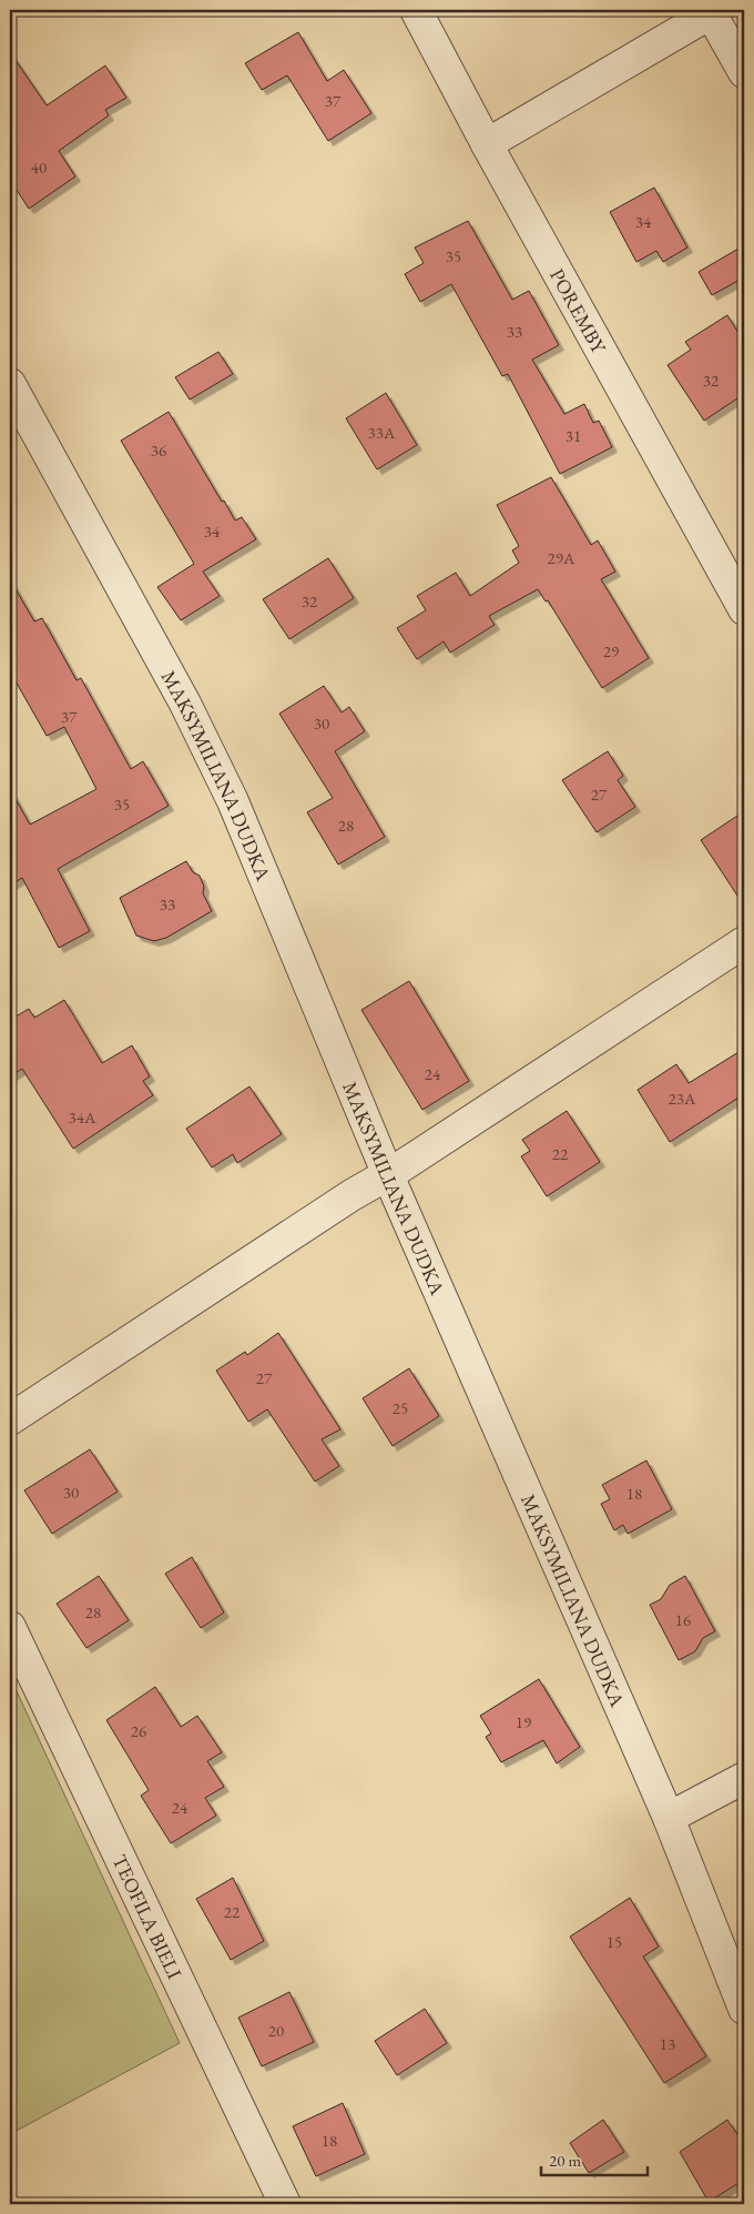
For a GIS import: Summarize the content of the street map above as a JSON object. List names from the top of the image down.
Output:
{
  "streets": {
    "street": ["POREMBY", "MAKSYMILIANA DUDKA", "TEOFILA BIELI"]
  },
  "house_numbers": [
    "37",
    "40",
    "34",
    "35",
    "33",
    "32",
    "33A",
    "31",
    "36",
    "34",
    "29A",
    "32",
    "29",
    "37",
    "30",
    "27",
    "35",
    "28",
    "33",
    "24",
    "23A",
    "34A",
    "22",
    "27",
    "25",
    "30",
    "18",
    "28",
    "16",
    "19",
    "26",
    "24",
    "22",
    "15",
    "20",
    "13",
    "18"
  ],
  "scale_bar": "20 m"
}
